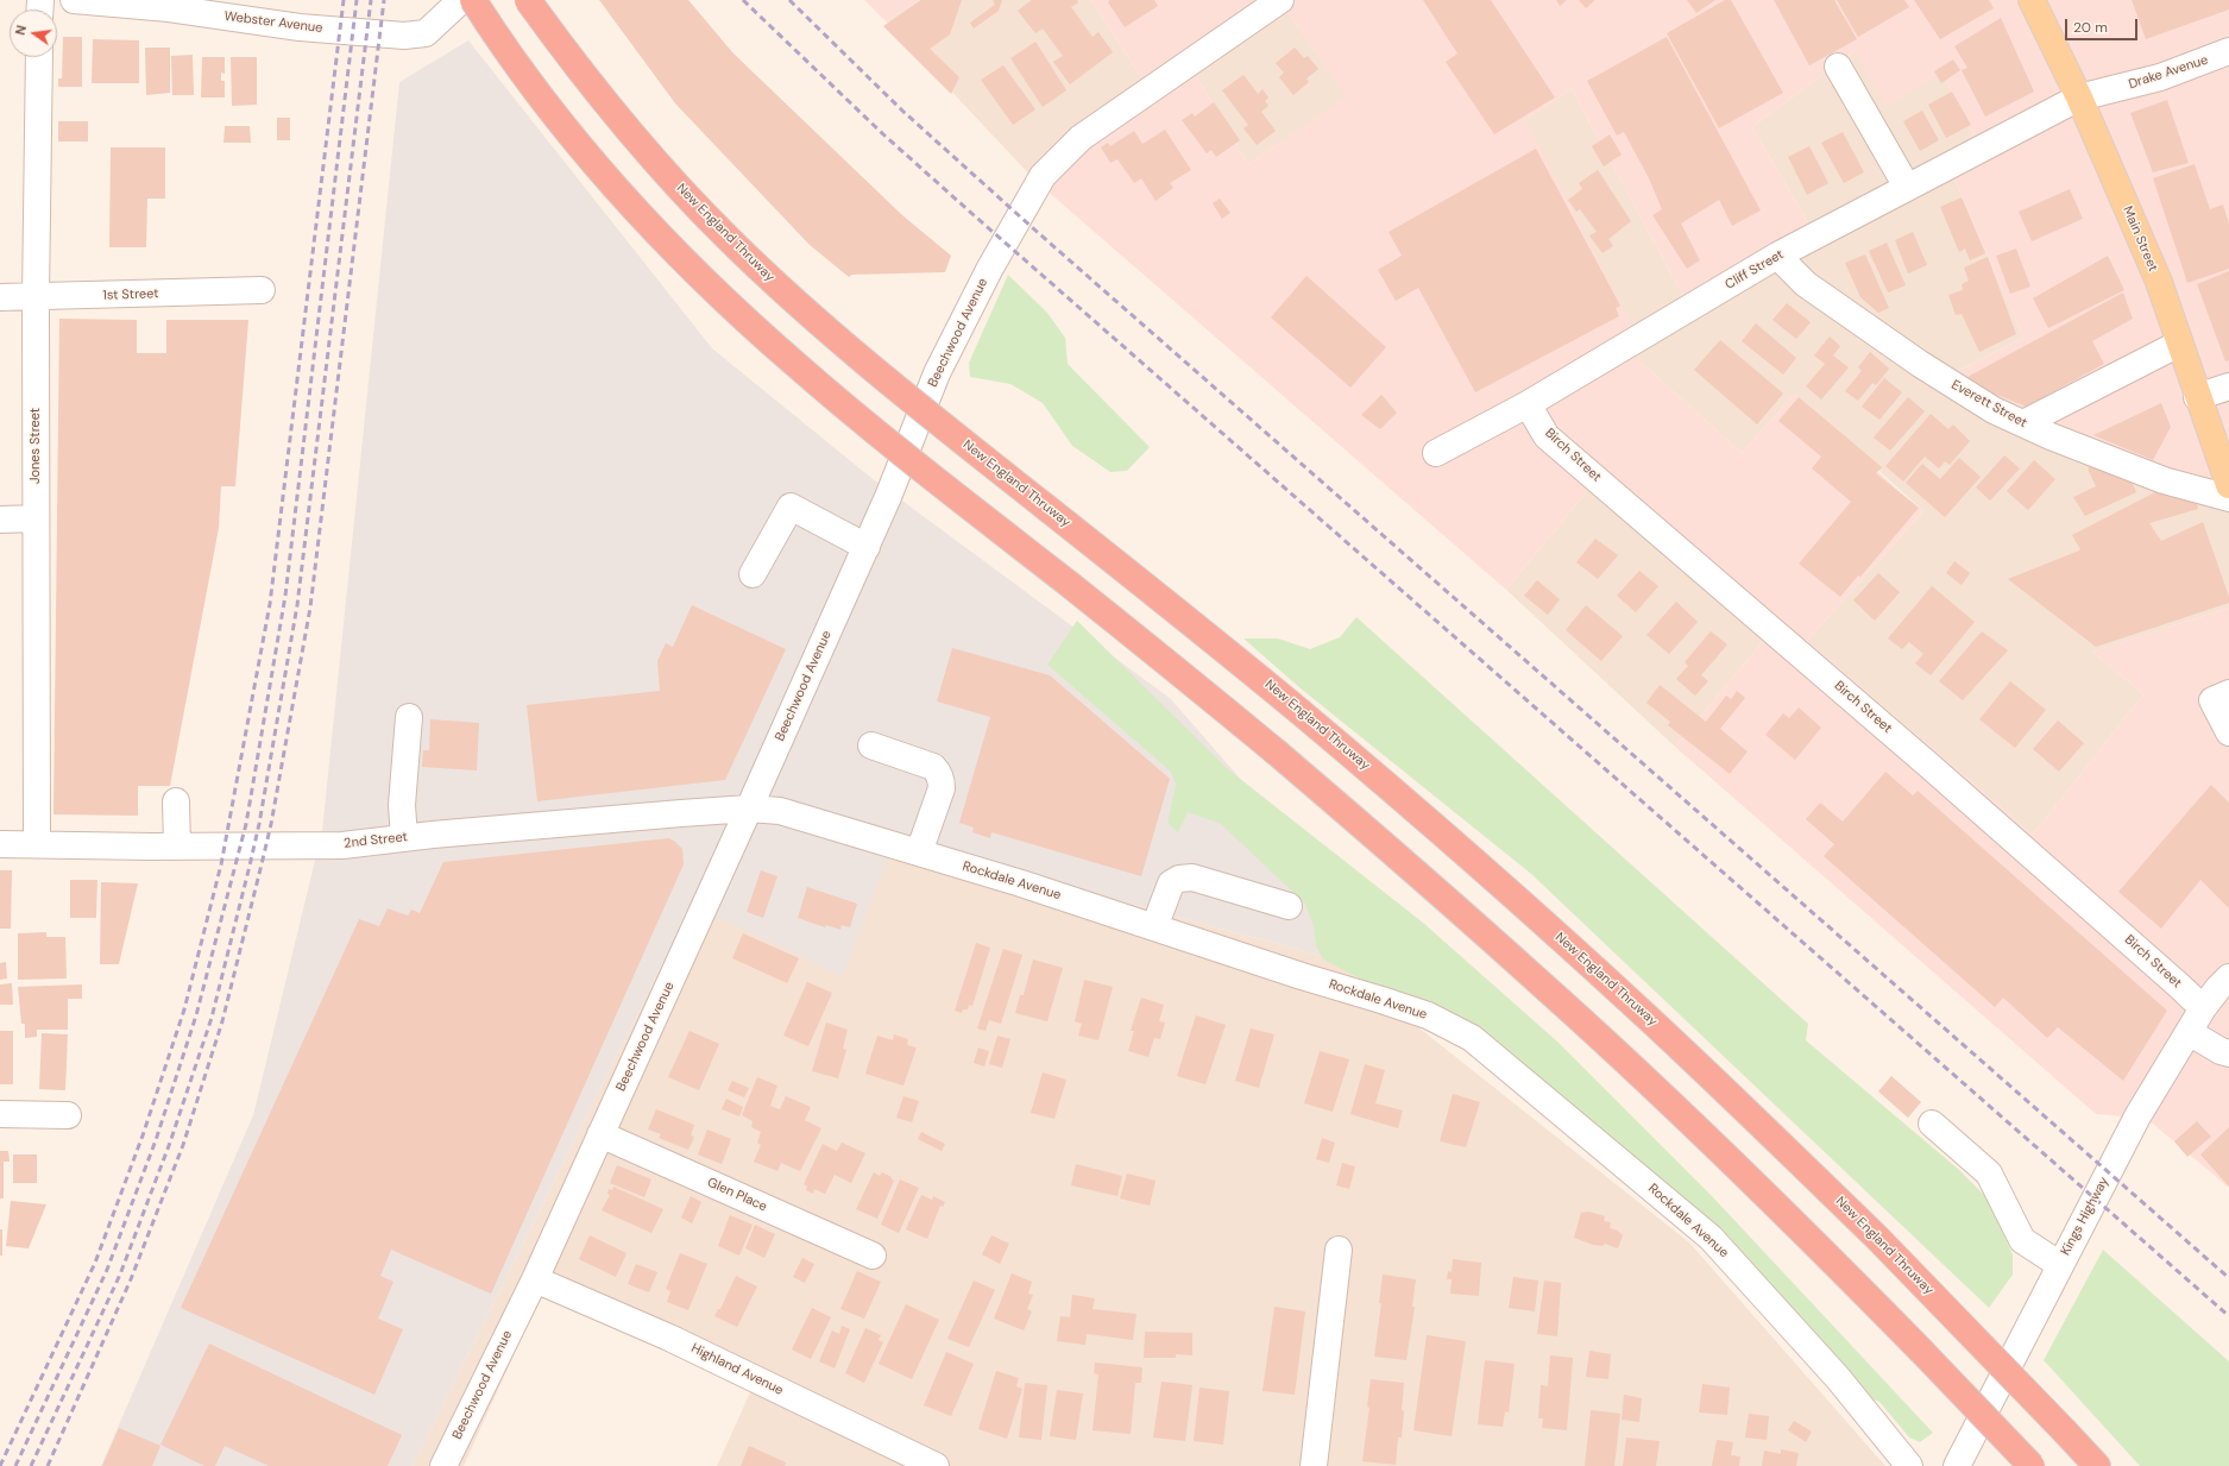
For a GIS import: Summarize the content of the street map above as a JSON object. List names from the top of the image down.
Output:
{
  "streets": {
    "highway": ["New England Thruway"],
    "main road": ["Main Street"],
    "street": [
      "Webster Avenue",
      "Drake Avenue",
      "Cliff Street",
      "1st Street",
      "Beechwood Avenue",
      "Everett Street",
      "Jones Street",
      "Birch Street",
      "2nd Street",
      "Rockdale Avenue",
      "Glen Place",
      "Kings Highway",
      "Highland Avenue"
    ]
  },
  "crossings": [
    ["Drake Avenue", "Main Street"],
    ["Drake Avenue", "Cliff Street"],
    ["Main Street", "Cliff Street"],
    ["Cliff Street", "Everett Street"],
    ["Cliff Street", "Birch Street"],
    ["1st Street", "Jones Street"],
    ["Beechwood Avenue", "2nd Street"],
    ["Beechwood Avenue", "Rockdale Avenue"],
    ["Beechwood Avenue", "Glen Place"],
    ["Beechwood Avenue", "Highland Avenue"],
    ["Jones Street", "2nd Street"],
    ["Birch Street", "Kings Highway"],
    ["2nd Street", "Rockdale Avenue"]
  ],
  "scale_bar": "20 m",
  "north": "left"
}
